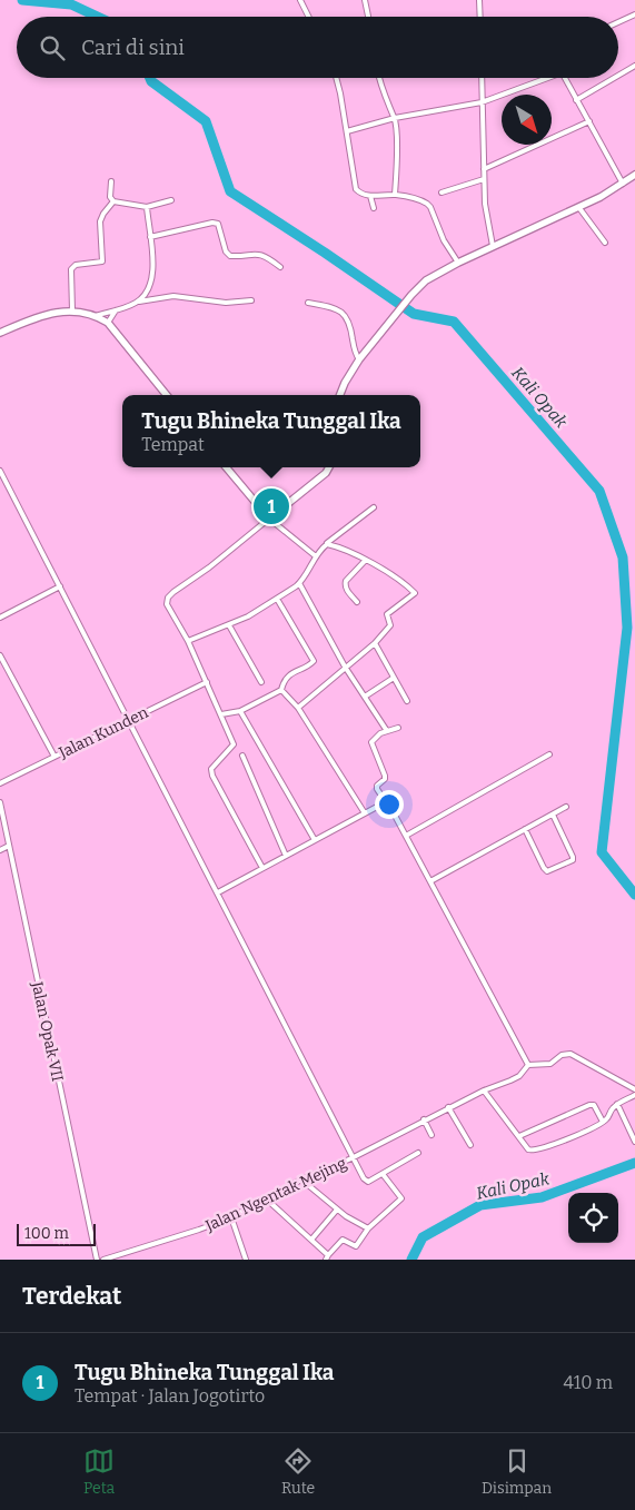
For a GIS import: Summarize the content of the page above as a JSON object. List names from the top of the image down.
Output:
{
  "streets": {
    "street": ["Jalan Kunden", "Jalan Opak VII", "Jalan Ngentak Mejing"]
  },
  "water": ["Kali Opak"],
  "scale_bar": "100 m",
  "north": "bottom right",
  "page": {
    "search": "Cari di sini",
    "popup": ["Tugu Bhineka Tunggal Ika", "Tempat"],
    "pins": "1",
    "scale": "100 m",
    "heading": "Terdekat",
    "list": [
      {
        "mark": "1",
        "name": "Tugu Bhineka Tunggal Ika",
        "note": "Tempat · Jalan Jogotirto",
        "value": "410 m"
      }
    ],
    "nav": ["Peta", "Rute", "Disimpan"]
  }
}
